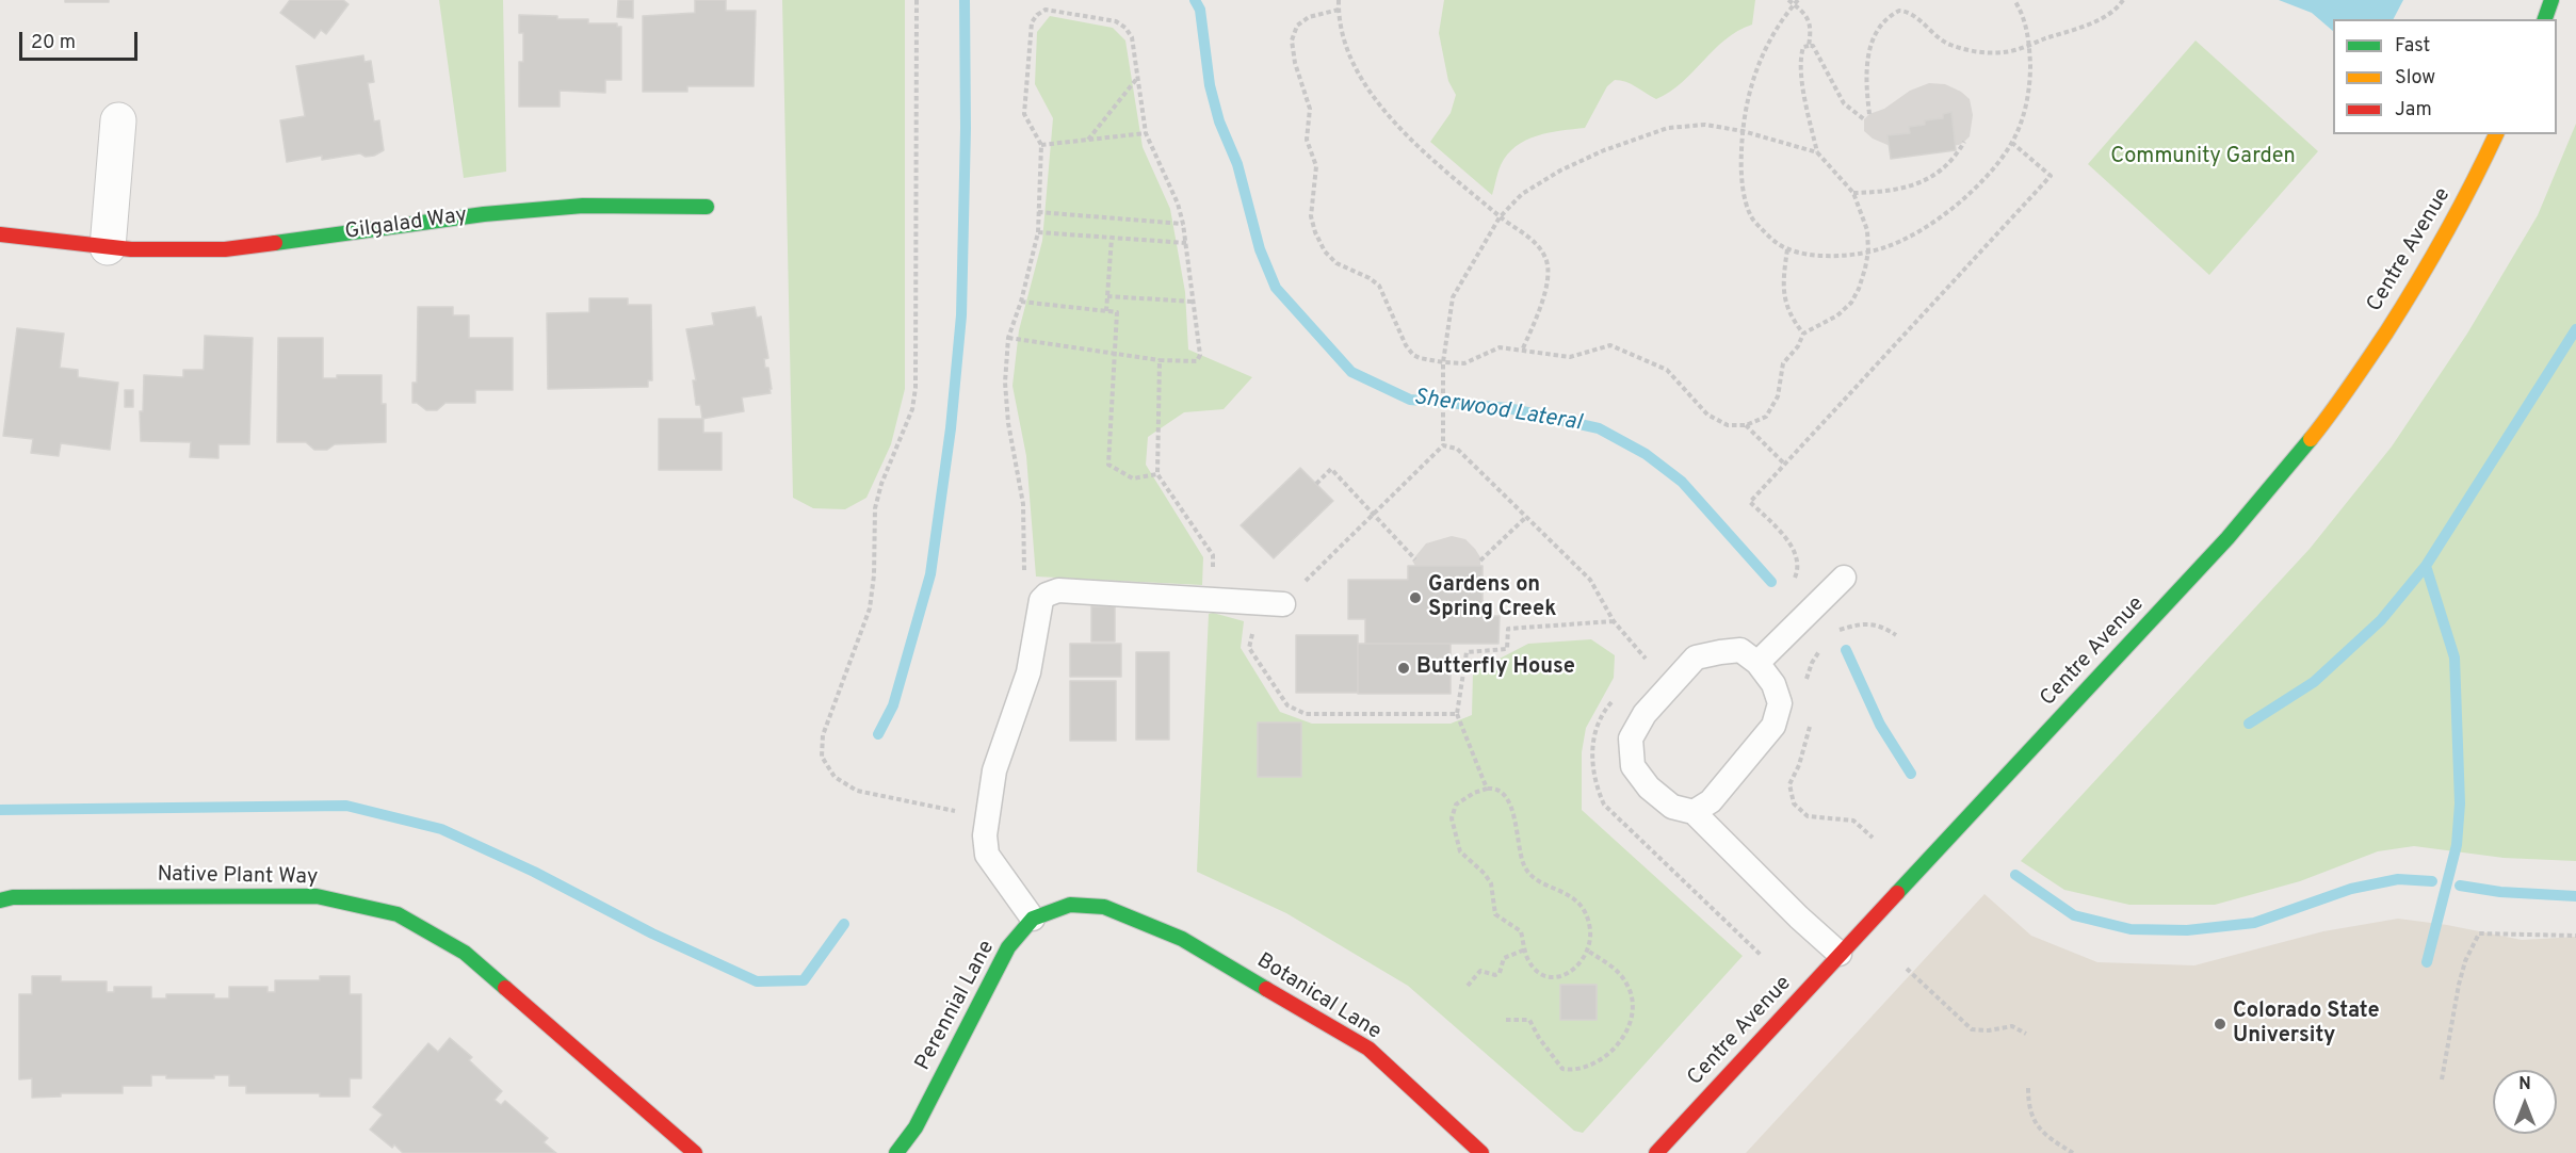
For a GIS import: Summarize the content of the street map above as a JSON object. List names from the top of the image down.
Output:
{
  "streets": {
    "street": [
      "Gilgalad Way",
      "Centre Avenue",
      "Native Plant Way",
      "Botanical Lane",
      "Perennial Lane"
    ]
  },
  "crossings": [
    ["Botanical Lane", "Perennial Lane"]
  ],
  "water": ["Sherwood Lateral"],
  "parks": ["Community Garden"],
  "places": ["Gardens on Spring Creek", "Butterfly House", "Colorado State University"],
  "legend": ["Fast", "Slow", "Jam"],
  "scale_bar": "20 m",
  "north": "top"
}
